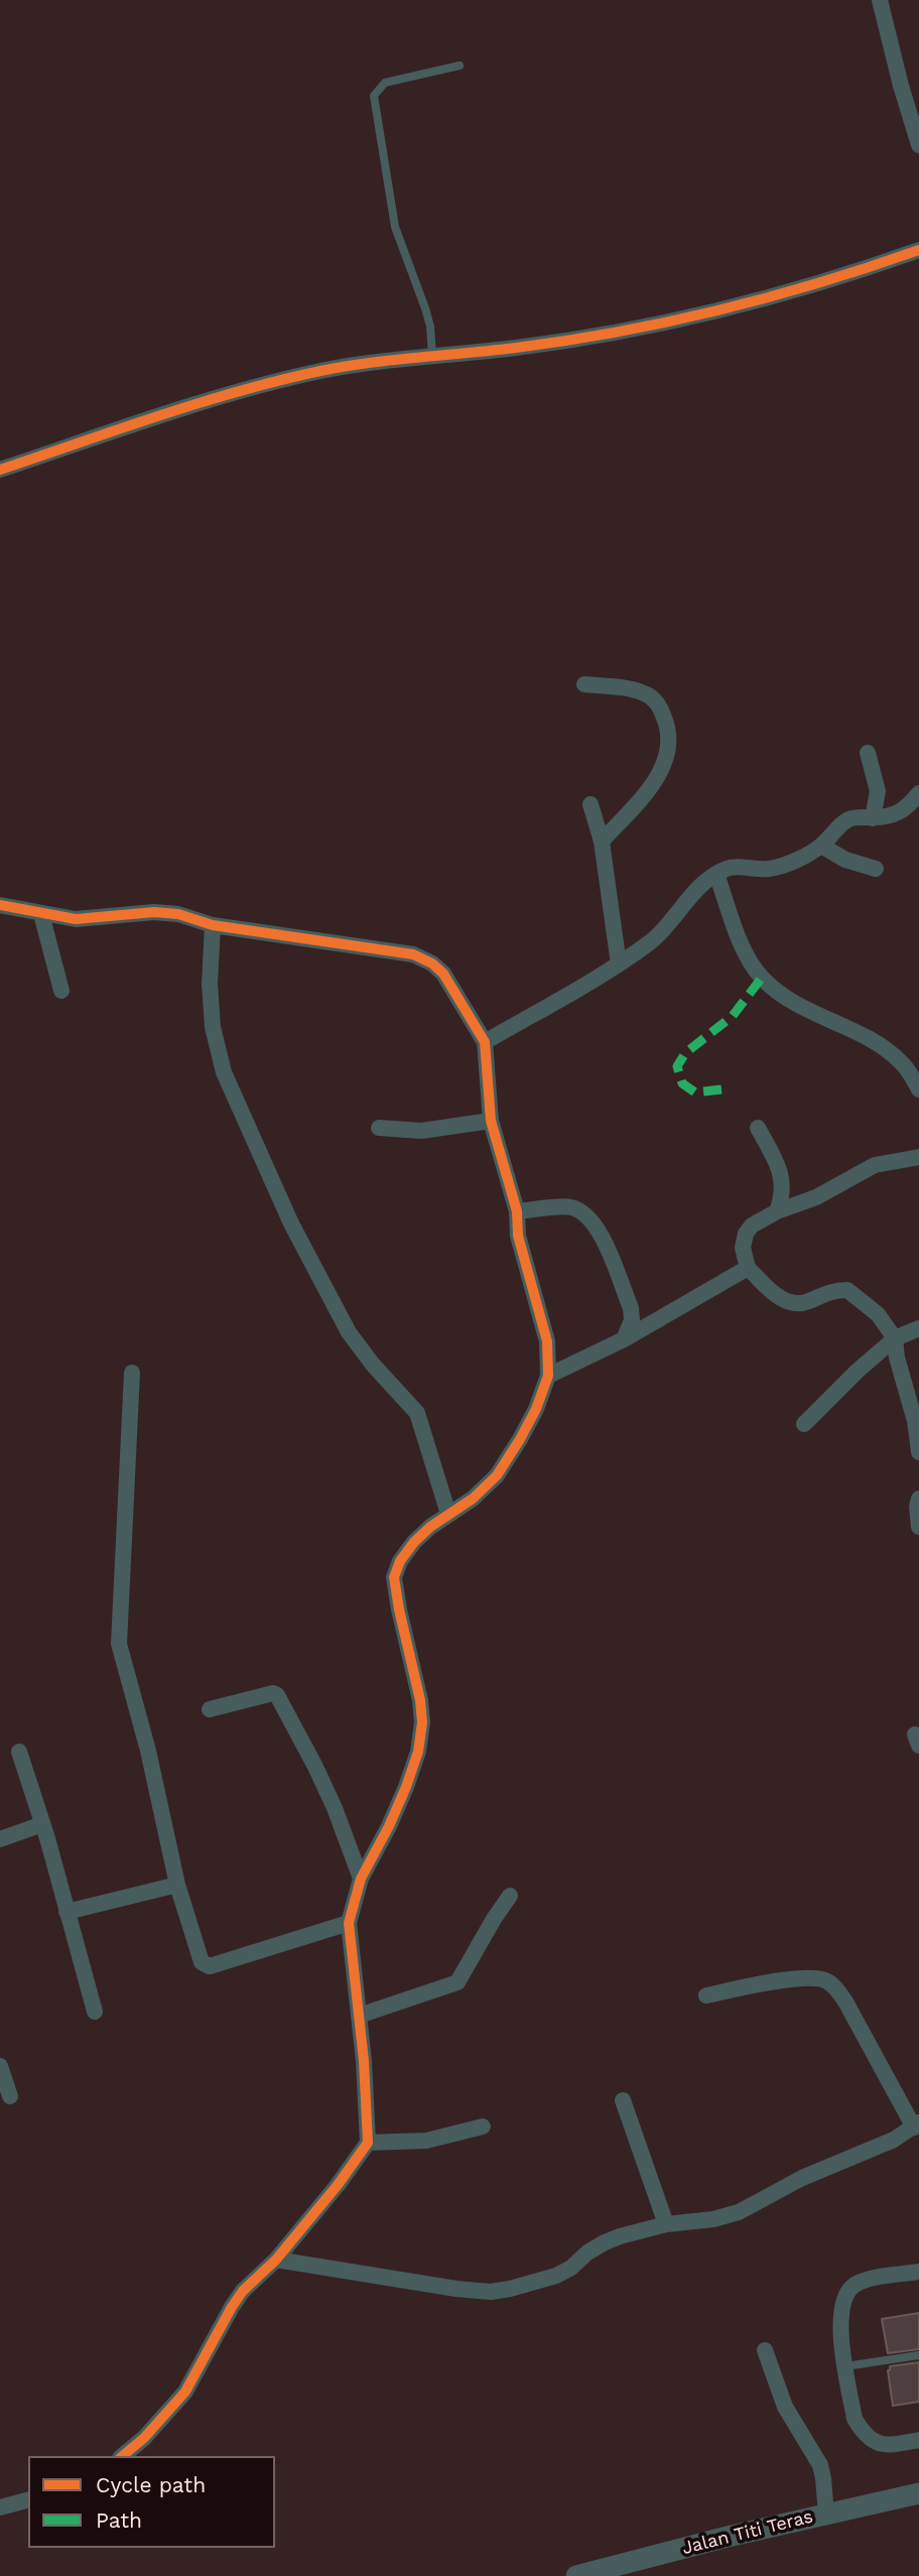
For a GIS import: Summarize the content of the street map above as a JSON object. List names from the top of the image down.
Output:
{
  "streets": {
    "street": ["Jalan Titi Teras"]
  },
  "legend": ["Cycle path", "Path"]
}
